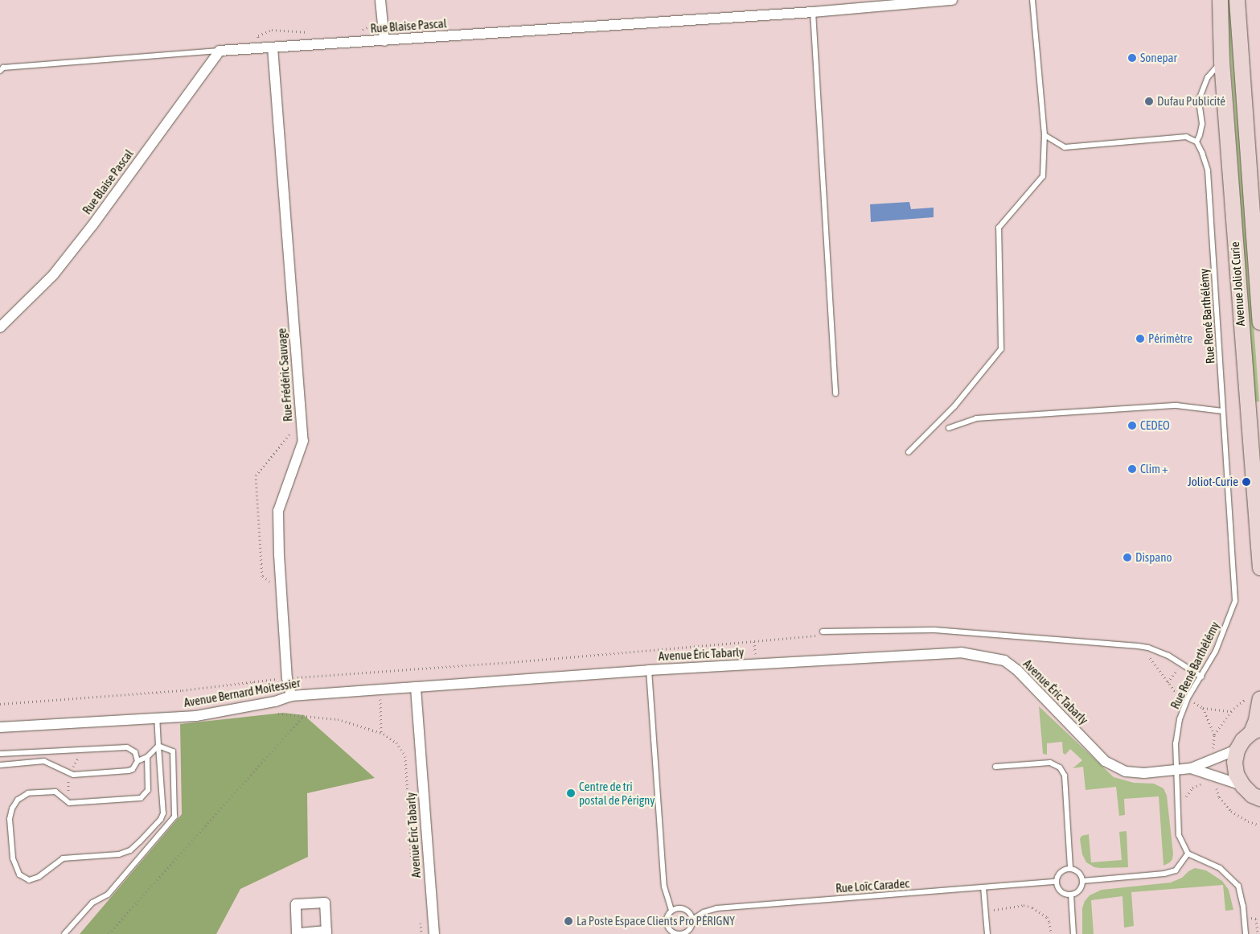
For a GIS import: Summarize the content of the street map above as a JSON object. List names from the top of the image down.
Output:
{
  "streets": {
    "main road": ["Avenue Joliot Curie"],
    "street": [
      "Rue Blaise Pascal",
      "Rue Frédéric Sauvage",
      "Avenue Éric Tabarly",
      "Avenue Bernard Moitessier"
    ],
    "lane": ["Rue René Barthélémy", "Rue Loïc Caradec"]
  },
  "crossings": [
    ["Rue Blaise Pascal", "Rue Frédéric Sauvage"],
    ["Rue René Barthélémy", "Avenue Éric Tabarly"],
    ["Rue Frédéric Sauvage", "Avenue Bernard Moitessier"],
    ["Avenue Éric Tabarly", "Avenue Bernard Moitessier"]
  ],
  "places": [
    "Sonepar",
    "Dufau Publicité",
    "Périmètre",
    "CEDEO",
    "Clim +",
    "Joliot-Curie",
    "Dispano",
    "Centre de tri postal de Périgny",
    "La Poste Espace Clients Pro PÉRIGNY"
  ]
}
